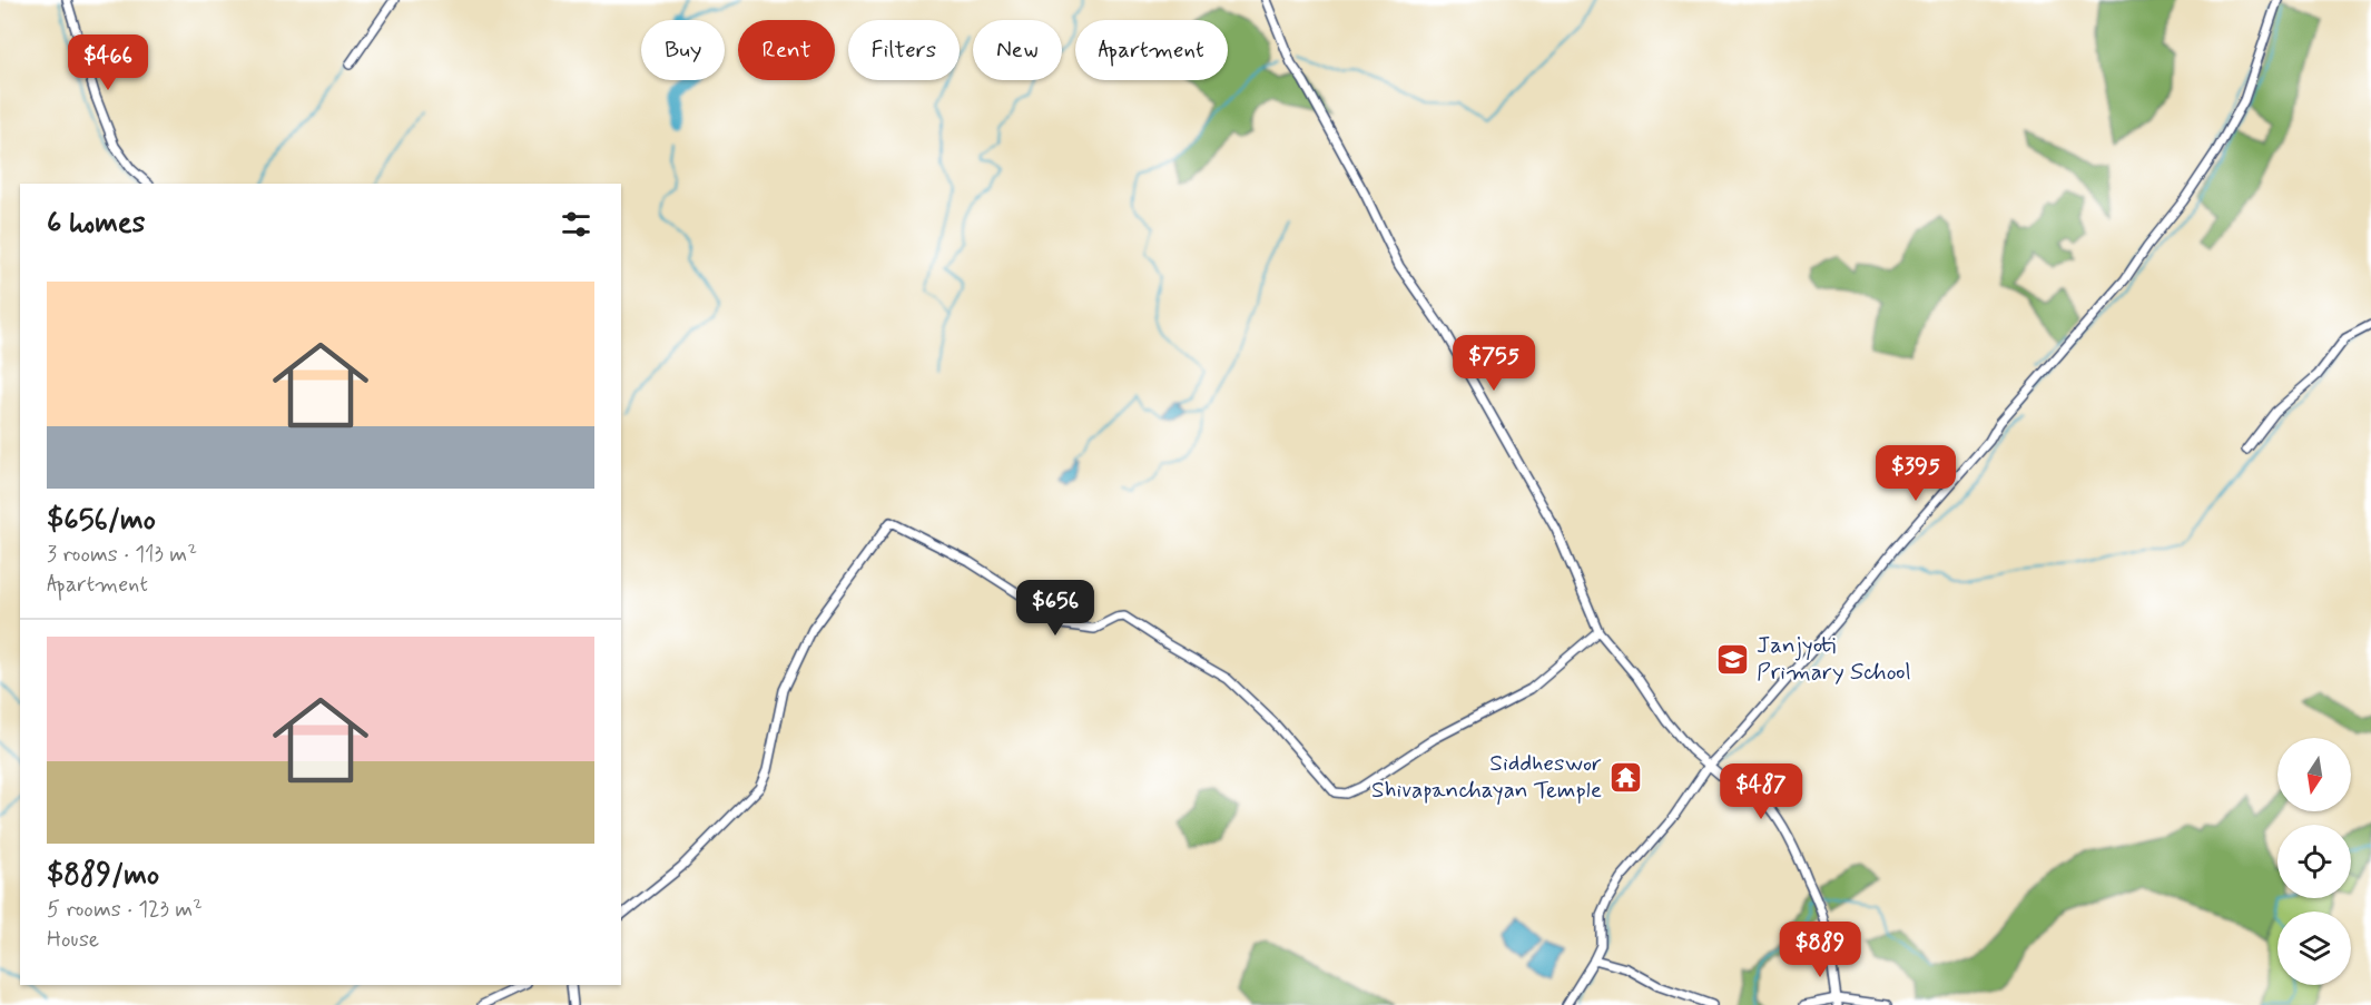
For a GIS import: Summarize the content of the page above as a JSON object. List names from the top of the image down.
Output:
{
  "places": {
    "school or university": ["Janjyoti Primary School"],
    "temple": ["Siddheswor Shivapanchayan Temple"]
  },
  "north": "bottom",
  "page": {
    "chip": [
      "Buy",
      "Rent",
      "Filters",
      "New",
      "Apartment"
    ],
    "price": [
      "$466",
      "$755",
      "$395",
      "$656",
      "$487",
      "$889"
    ],
    "heading": "6 homes",
    "list": [
      {
        "name": "$656/mo",
        "note": "3 rooms · 113 m² · Apartment"
      },
      {
        "name": "$889/mo",
        "note": "5 rooms · 123 m² · House"
      }
    ]
  }
}
